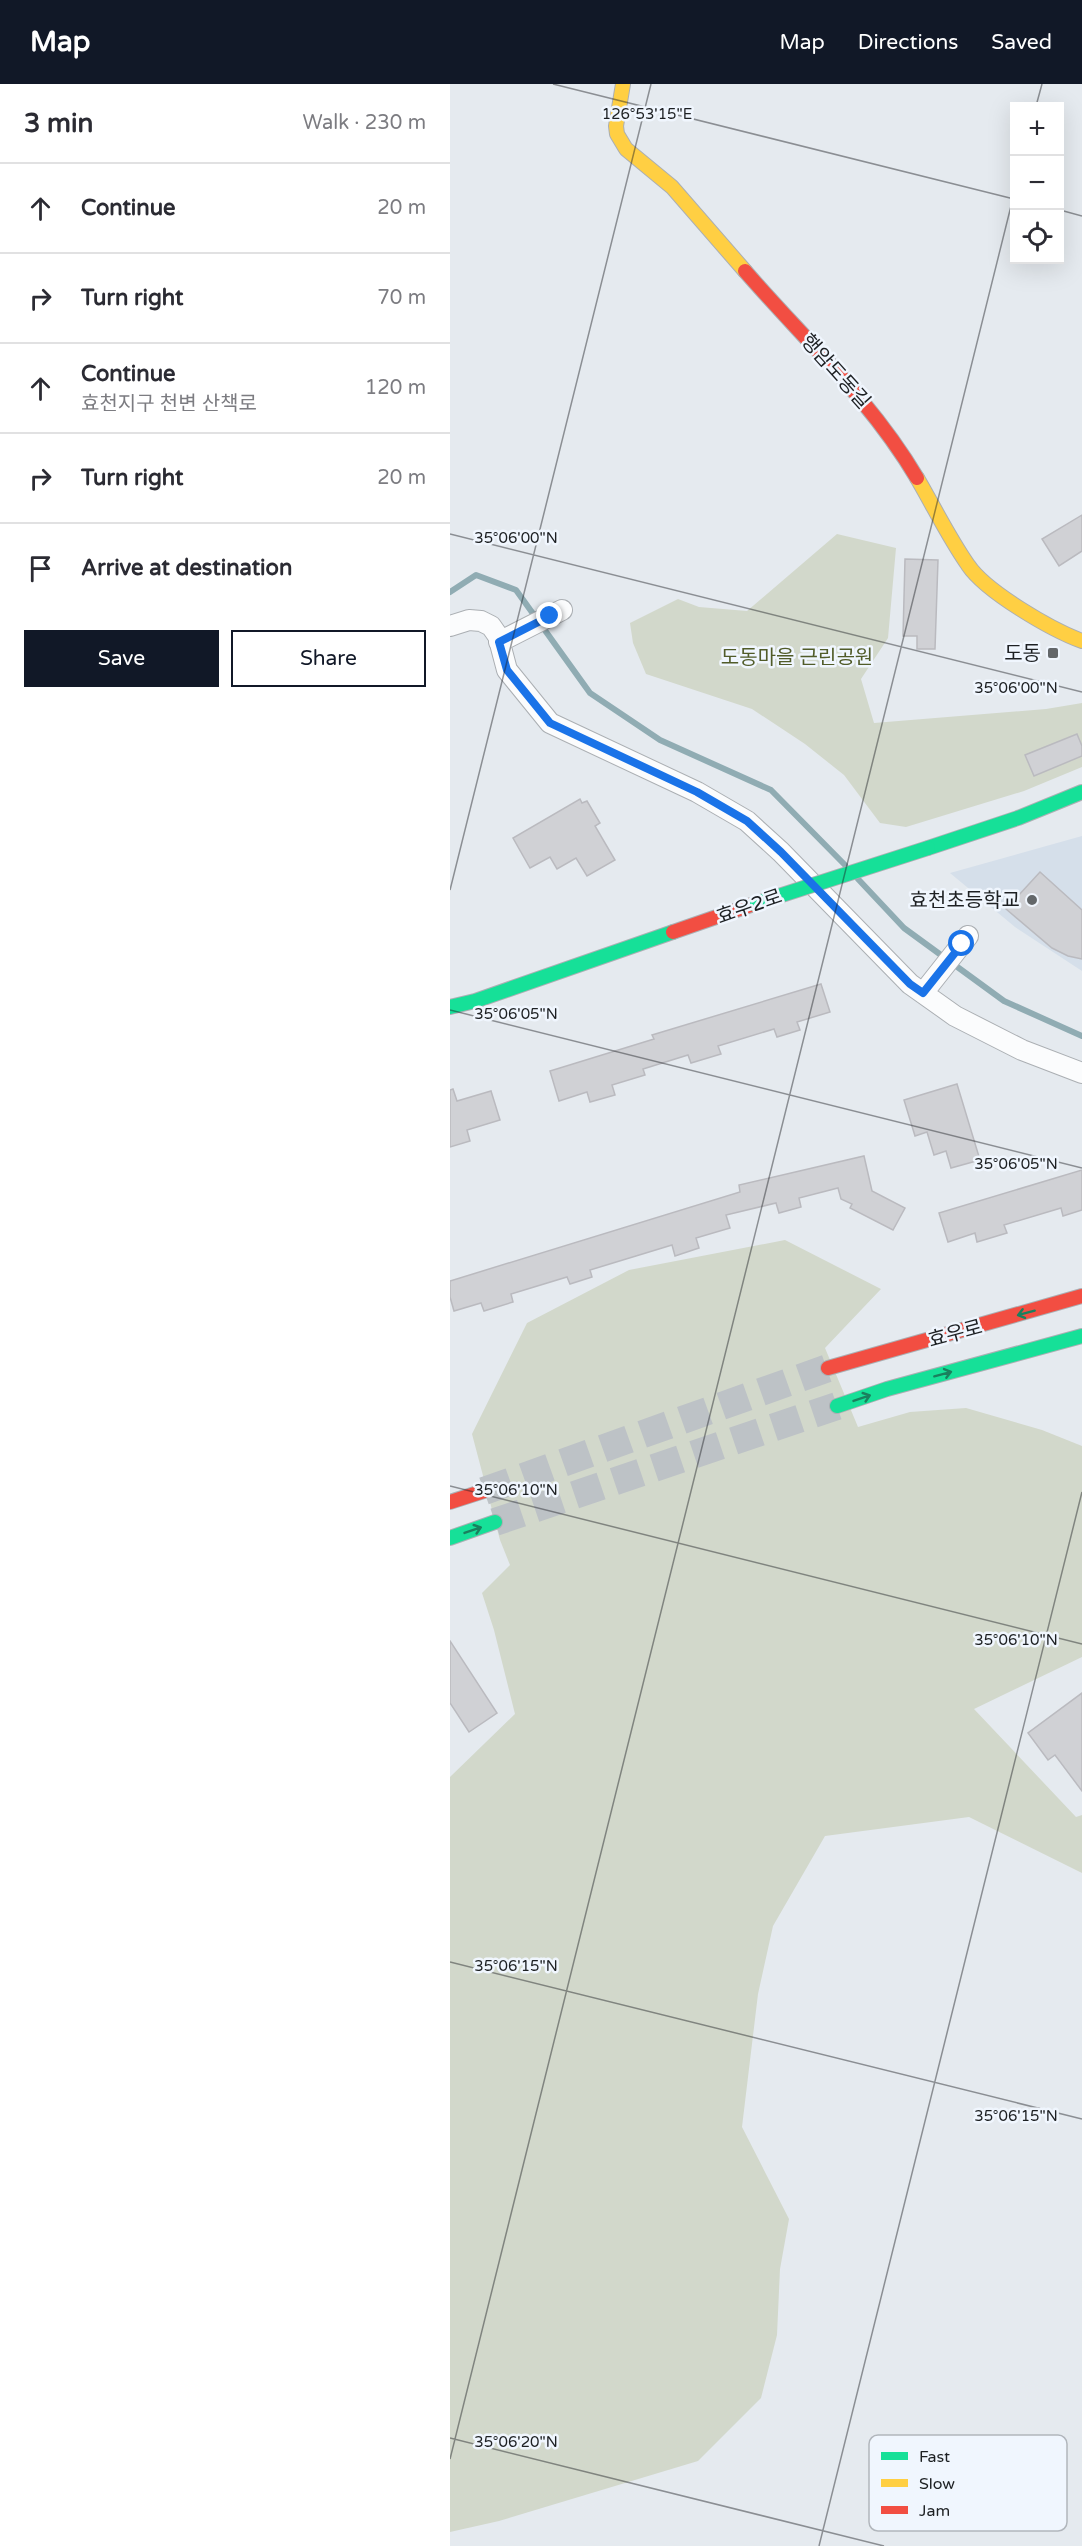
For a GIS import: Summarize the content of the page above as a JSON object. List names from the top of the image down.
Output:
{
  "streets": {
    "street": ["행암도동길", "효우2로", "효우로"]
  },
  "parks": ["도동마을 근린공원"],
  "places": {
    "transit": ["도동"],
    "other": ["효천초등학교"]
  },
  "legend": ["Fast", "Slow", "Jam"],
  "page": {
    "header": "Map",
    "nav": ["Map", "Directions", "Saved"],
    "heading": ["3 min", "Walk · 230 m"],
    "map_buttons": ["+", "−"],
    "list": [
      ["Continue", "20 m"],
      ["Turn right", "70 m"],
      ["Continue", "효천지구 천변 산책로", "120 m"],
      ["Turn right", "20 m"],
      "Arrive at destination"
    ],
    "buttons": ["Save", "Share"]
  },
  "coordinates": [
    "126°53'15\"E",
    "35°06'00\"N",
    "35°06'05\"N",
    "35°06'10\"N",
    "35°06'15\"N",
    "35°06'20\"N"
  ]
}
